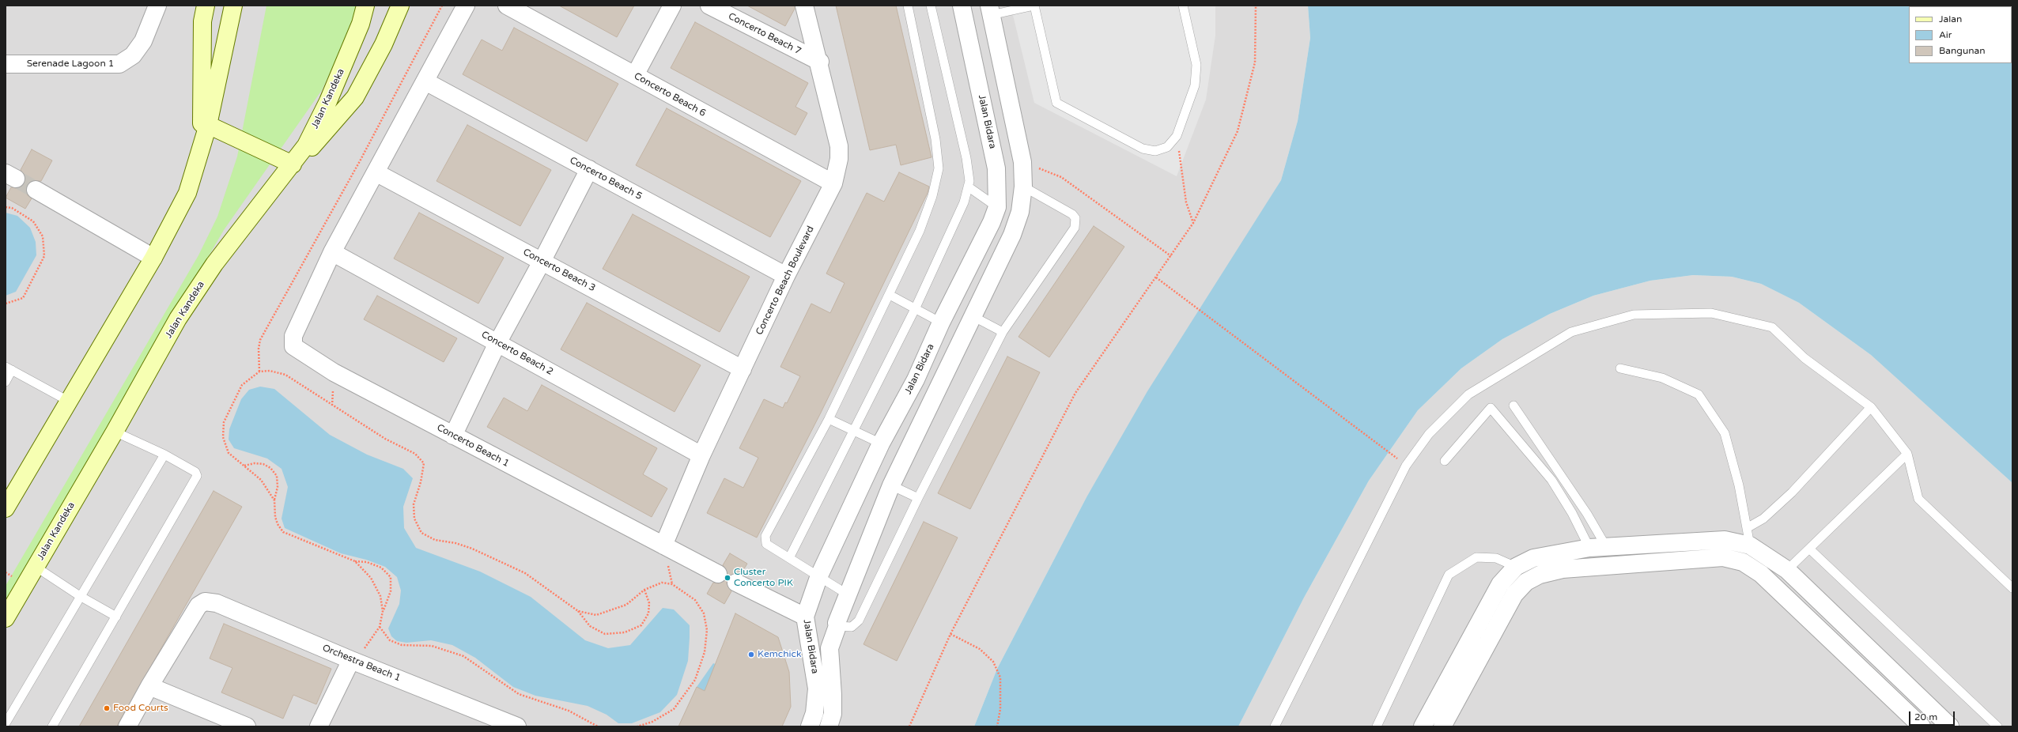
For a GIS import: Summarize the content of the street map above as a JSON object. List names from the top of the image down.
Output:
{
  "streets": {
    "main road": ["Jalan Kandeka"],
    "street": [
      "Concerto Beach 7",
      "Serenade Lagoon 1",
      "Concerto Beach 6",
      "Jalan Bidara",
      "Concerto Beach 5",
      "Concerto Beach 3",
      "Concerto Beach Boulevard",
      "Concerto Beach 2",
      "Concerto Beach 1",
      "Orchestra Beach 1"
    ]
  },
  "crossings": [
    ["Concerto Beach 7", "Concerto Beach Boulevard"],
    ["Concerto Beach 6", "Concerto Beach Boulevard"],
    ["Concerto Beach 5", "Concerto Beach Boulevard"],
    ["Concerto Beach 3", "Concerto Beach Boulevard"],
    ["Concerto Beach Boulevard", "Concerto Beach 2"],
    ["Concerto Beach Boulevard", "Concerto Beach 1"],
    ["Concerto Beach 2", "Concerto Beach 1"]
  ],
  "places": ["Cluster Concerto PIK", "Kemchick", "Food Courts"],
  "legend": ["Jalan", "Air", "Bangunan"],
  "scale_bar": "20 m"
}
